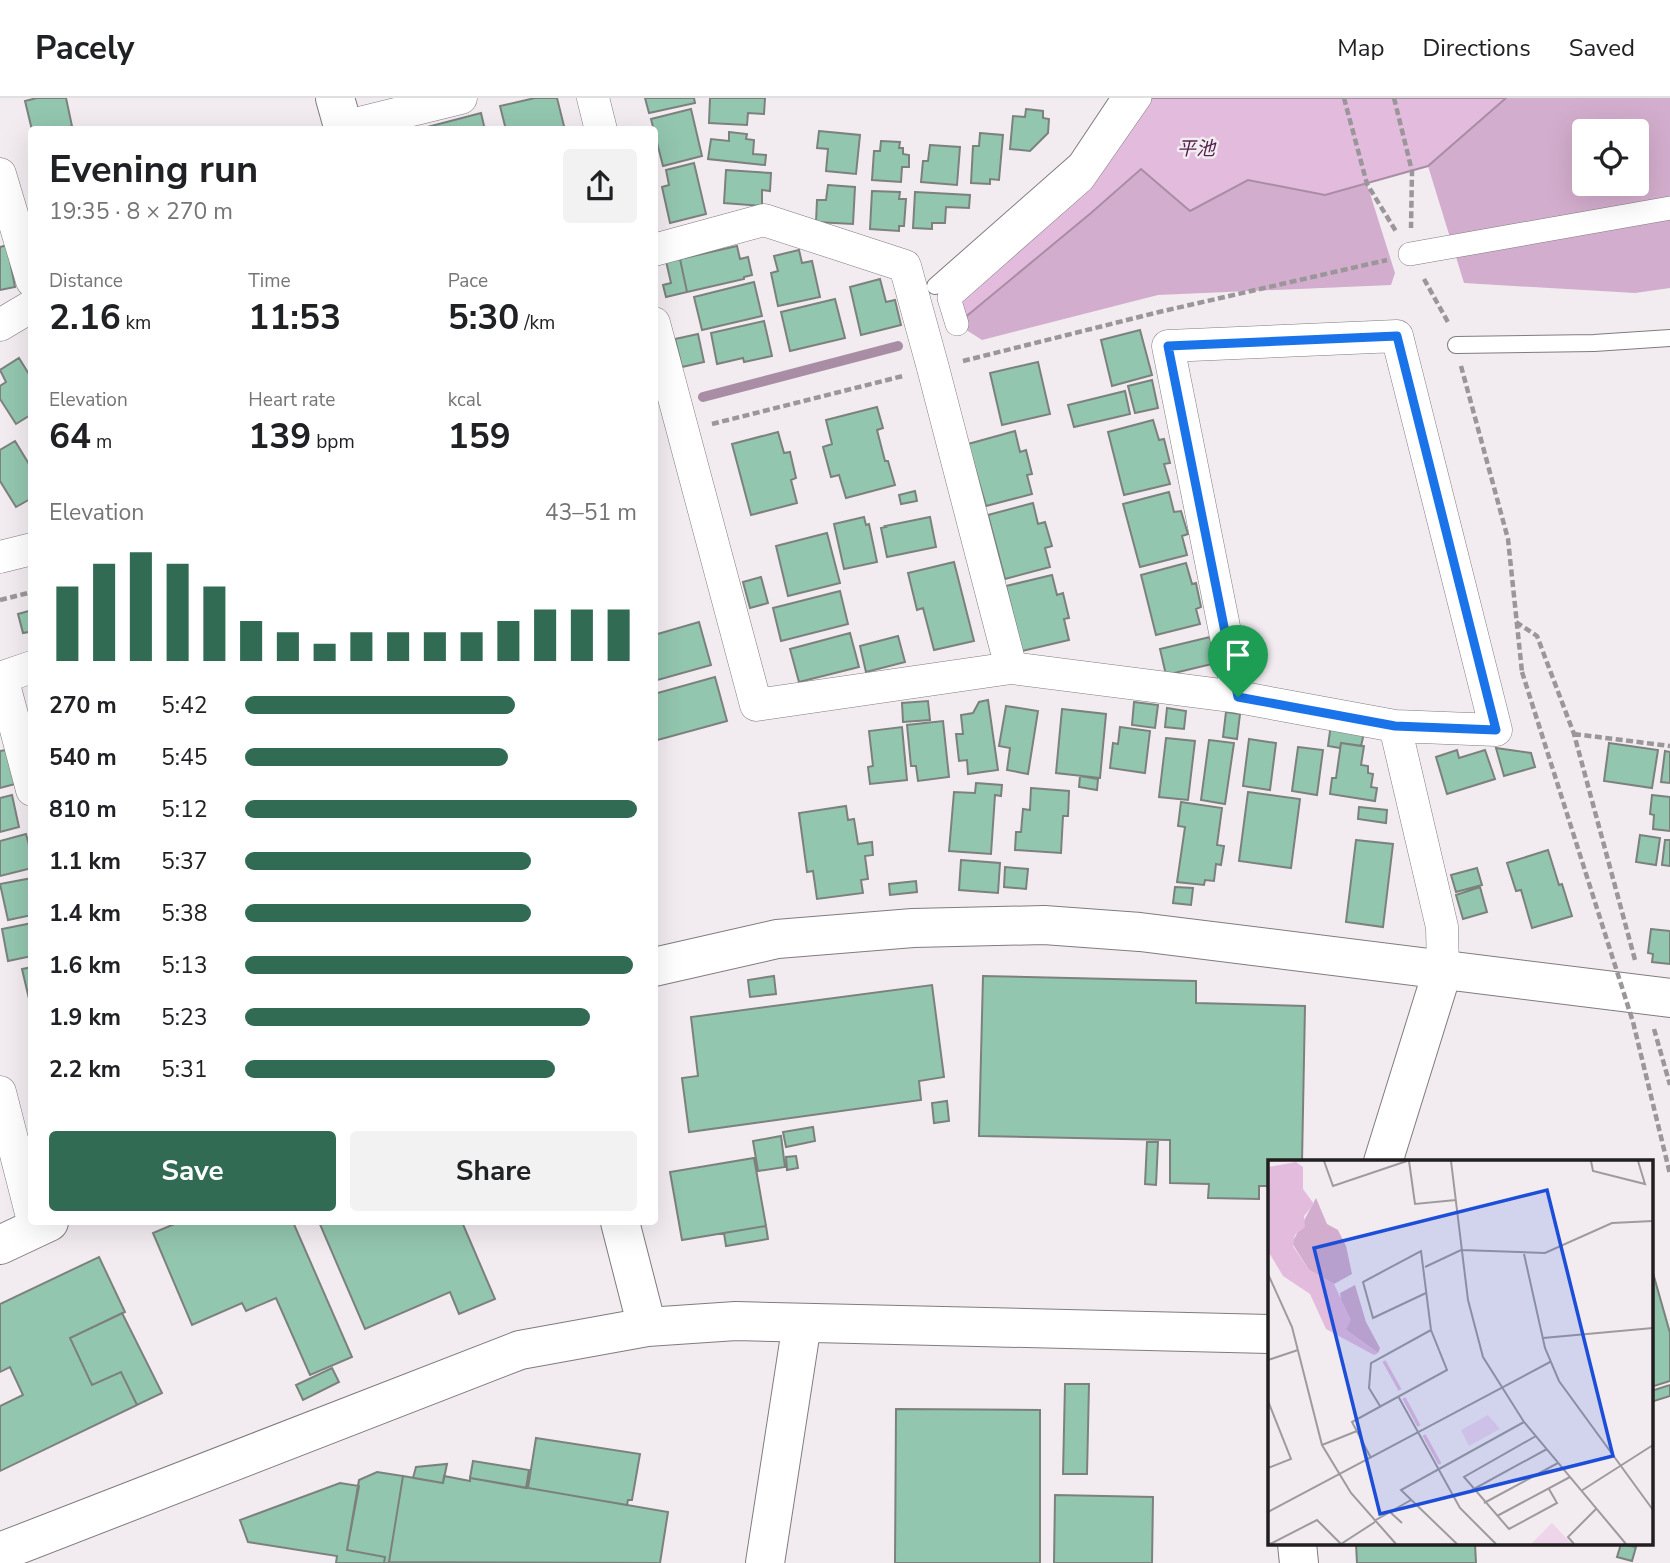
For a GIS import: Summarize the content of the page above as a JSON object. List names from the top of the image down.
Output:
{
  "water": ["平池"],
  "page": {
    "header": "Pacely",
    "nav": ["Map", "Directions", "Saved"],
    "heading": ["Evening run", "19:35 · 8 × 270 m"],
    "stats": [
      ["Distance", "2.16 km"],
      ["Time", "11:53"],
      ["Pace", "5:30 /km"],
      ["Elevation", "64 m"],
      ["Heart rate", "139 bpm"],
      ["kcal", "159"]
    ],
    "chart": ["Elevation", "43–51 m"],
    "list": [
      {
        "name": "270 m",
        "note": "5:42"
      },
      {
        "name": "540 m",
        "note": "5:45"
      },
      {
        "name": "810 m",
        "note": "5:12"
      },
      {
        "name": "1.1 km",
        "note": "5:37"
      },
      {
        "name": "1.4 km",
        "note": "5:38"
      },
      {
        "name": "1.6 km",
        "note": "5:13"
      },
      {
        "name": "1.9 km",
        "note": "5:23"
      },
      {
        "name": "2.2 km",
        "note": "5:31"
      }
    ],
    "buttons": ["Save", "Share"]
  }
}
